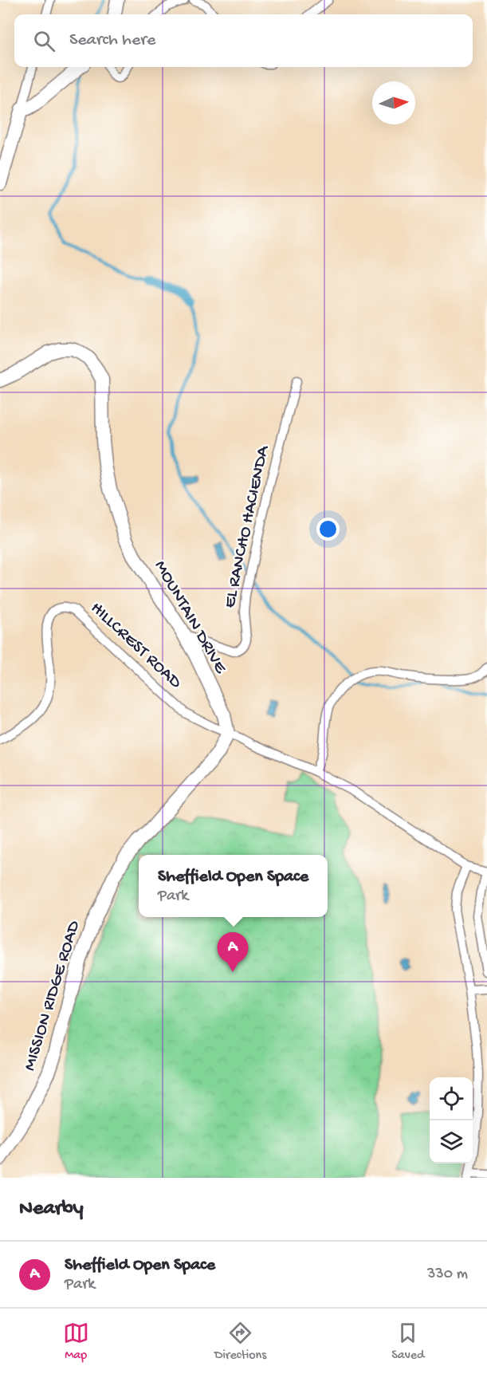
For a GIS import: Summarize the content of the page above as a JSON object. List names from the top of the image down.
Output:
{
  "streets": {
    "main road": ["MOUNTAIN DRIVE", "MISSION RIDGE ROAD"],
    "street": ["EL RANCHO HACIENDA", "HILLCREST ROAD"]
  },
  "crossings": [
    ["EL RANCHO HACIENDA", "MOUNTAIN DRIVE"],
    ["MOUNTAIN DRIVE", "HILLCREST ROAD"],
    ["MOUNTAIN DRIVE", "MISSION RIDGE ROAD"],
    ["HILLCREST ROAD", "MISSION RIDGE ROAD"]
  ],
  "north": "right",
  "page": {
    "search": "Search here",
    "popup": ["Sheffield Open Space", "Park"],
    "pins": "A",
    "heading": "Nearby",
    "list": [
      {
        "mark": "A",
        "name": "Sheffield Open Space",
        "note": "Park",
        "value": "330 m"
      }
    ],
    "nav": ["Map", "Directions", "Saved"]
  }
}
